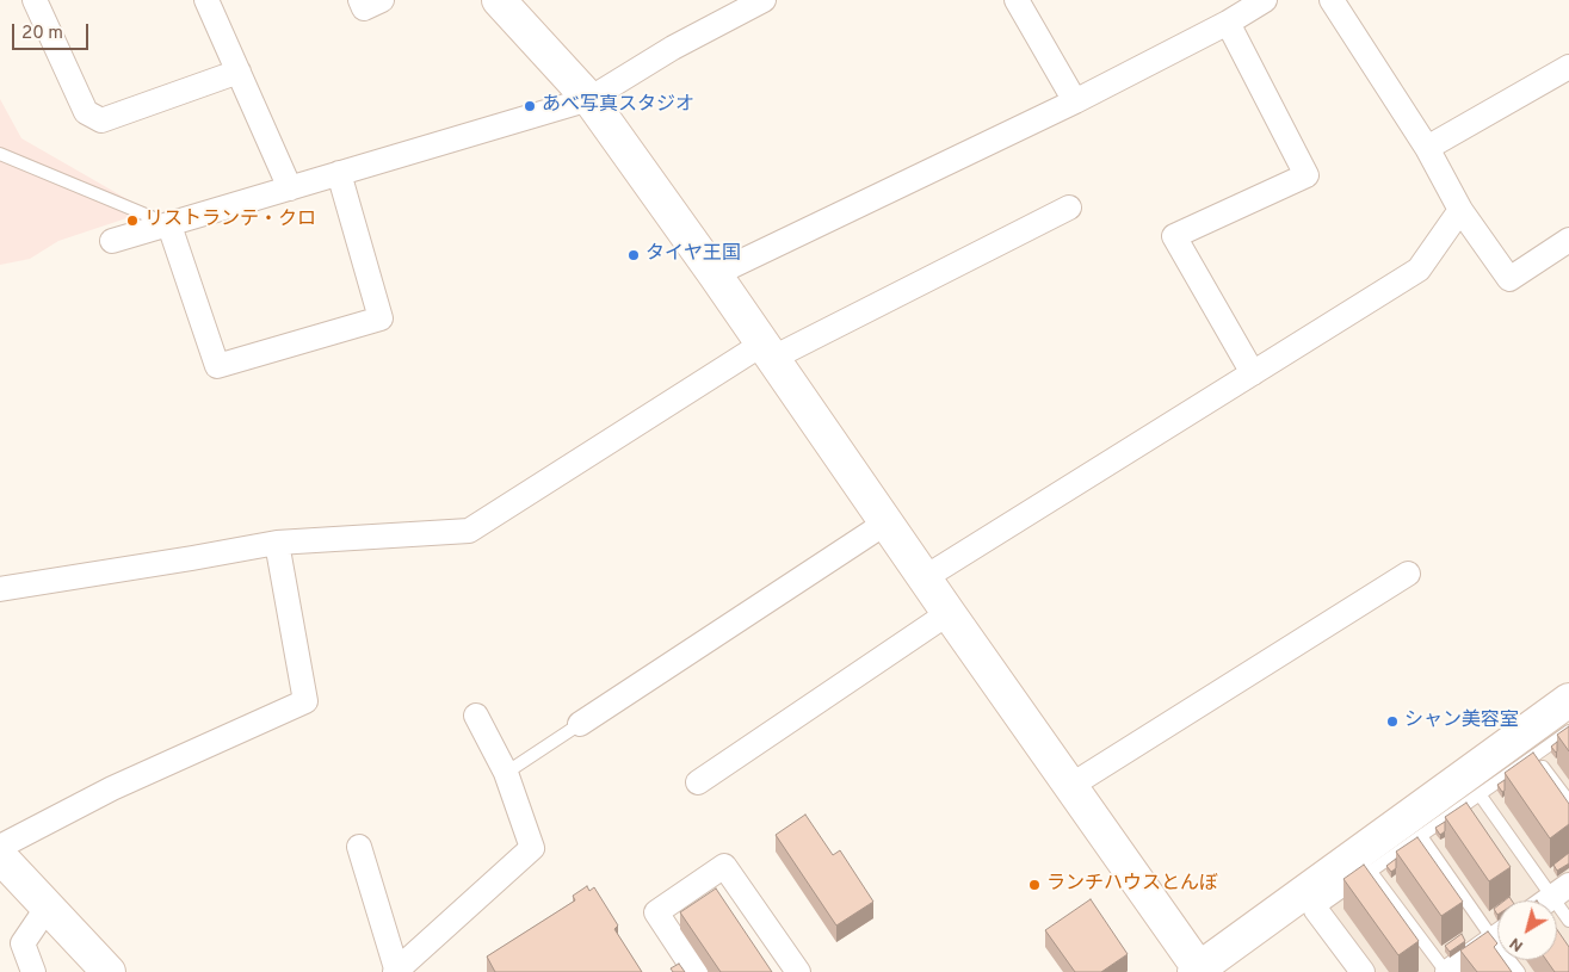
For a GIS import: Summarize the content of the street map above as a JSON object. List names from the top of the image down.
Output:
{
  "places": [
    "あべ写真スタジオ",
    "リストランテ・クロ",
    "タイヤ王国",
    "シャン美容室",
    "ランチハウスとんぼ"
  ],
  "scale_bar": "20 m",
  "north": "bottom left"
}
